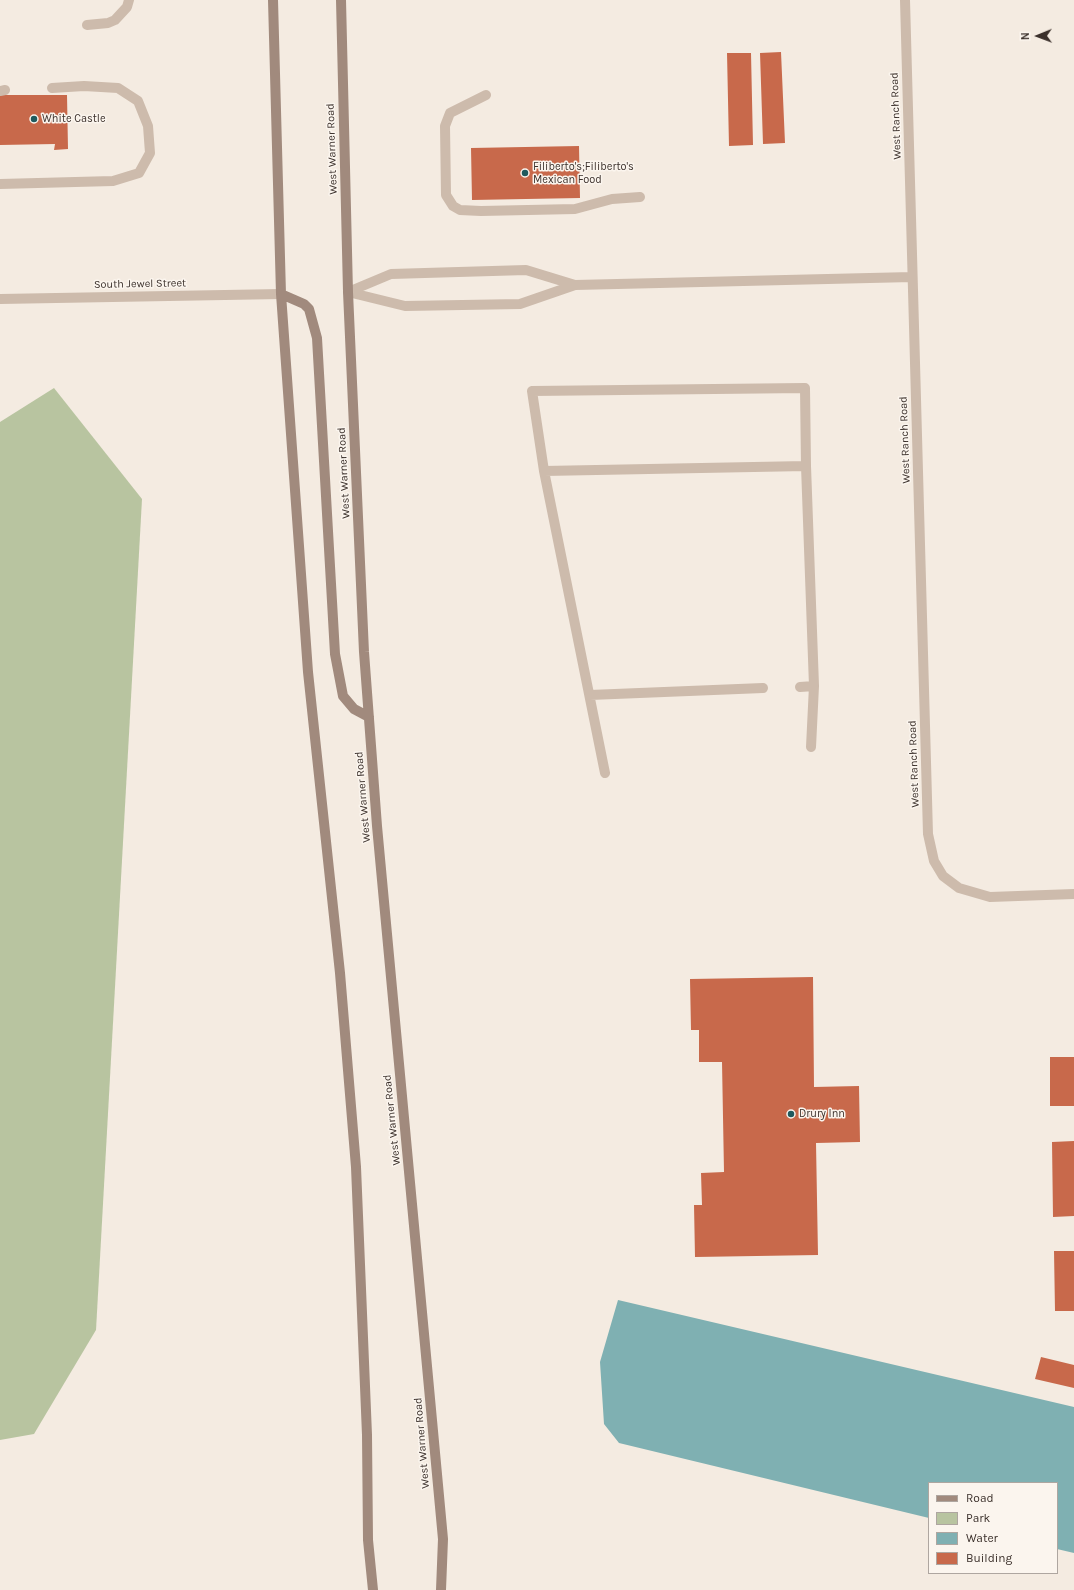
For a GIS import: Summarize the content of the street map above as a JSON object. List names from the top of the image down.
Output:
{
  "streets": {
    "main road": ["West Warner Road"],
    "street": ["West Ranch Road", "South Jewel Street"]
  },
  "places": ["White Castle", "Filiberto's;Filiberto's Mexican Food", "Drury Inn"],
  "legend": [
    "Road",
    "Park",
    "Water",
    "Building"
  ],
  "north": "left"
}
